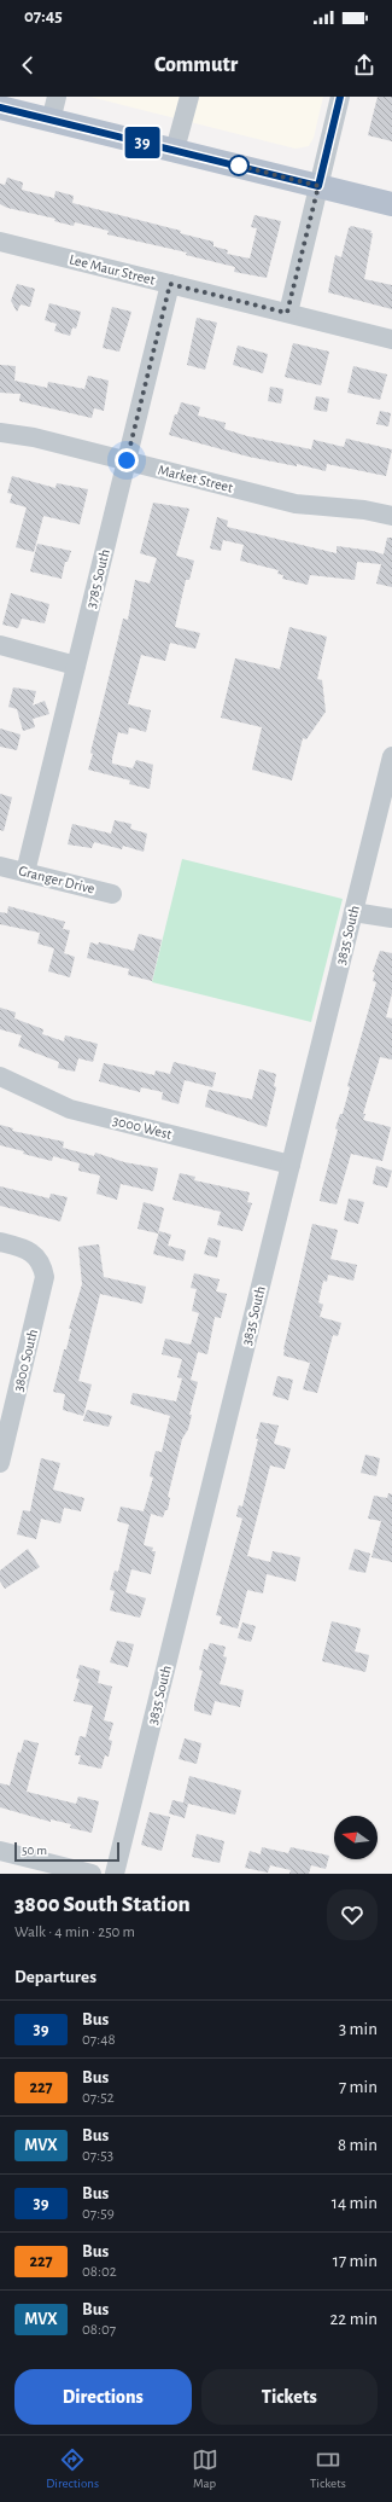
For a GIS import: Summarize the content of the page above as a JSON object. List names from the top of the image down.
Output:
{
  "streets": {
    "street": [
      "Lee Maur Street",
      "Market Street",
      "3785 South",
      "Granger Drive",
      "3835 South",
      "3000 West",
      "3800 South"
    ]
  },
  "crossings": [
    ["Lee Maur Street", "3785 South"],
    ["Market Street", "3785 South"],
    ["3785 South", "Granger Drive"],
    ["3835 South", "3000 West"]
  ],
  "lines": ["bus line 39"],
  "scale_bar": "50 m",
  "north": "left",
  "page": {
    "status": "07:45",
    "header": "Commutr",
    "on_map": "39",
    "scale": "50 m",
    "heading": [
      ["3800 South Station", "Walk · 4 min · 250 m"],
      "Departures"
    ],
    "list": [
      {
        "mark": "39",
        "name": "Bus",
        "note": "07:48",
        "value": "3 min"
      },
      {
        "mark": "227",
        "name": "Bus",
        "note": "07:52",
        "value": "7 min"
      },
      {
        "mark": "MVX",
        "name": "Bus",
        "note": "07:53",
        "value": "8 min"
      },
      {
        "mark": "39",
        "name": "Bus",
        "note": "07:59",
        "value": "14 min"
      },
      {
        "mark": "227",
        "name": "Bus",
        "note": "08:02",
        "value": "17 min"
      },
      {
        "mark": "MVX",
        "name": "Bus",
        "note": "08:07",
        "value": "22 min"
      }
    ],
    "buttons": ["Directions", "Tickets"],
    "tabs": ["Directions", "Map", "Tickets"]
  }
}
